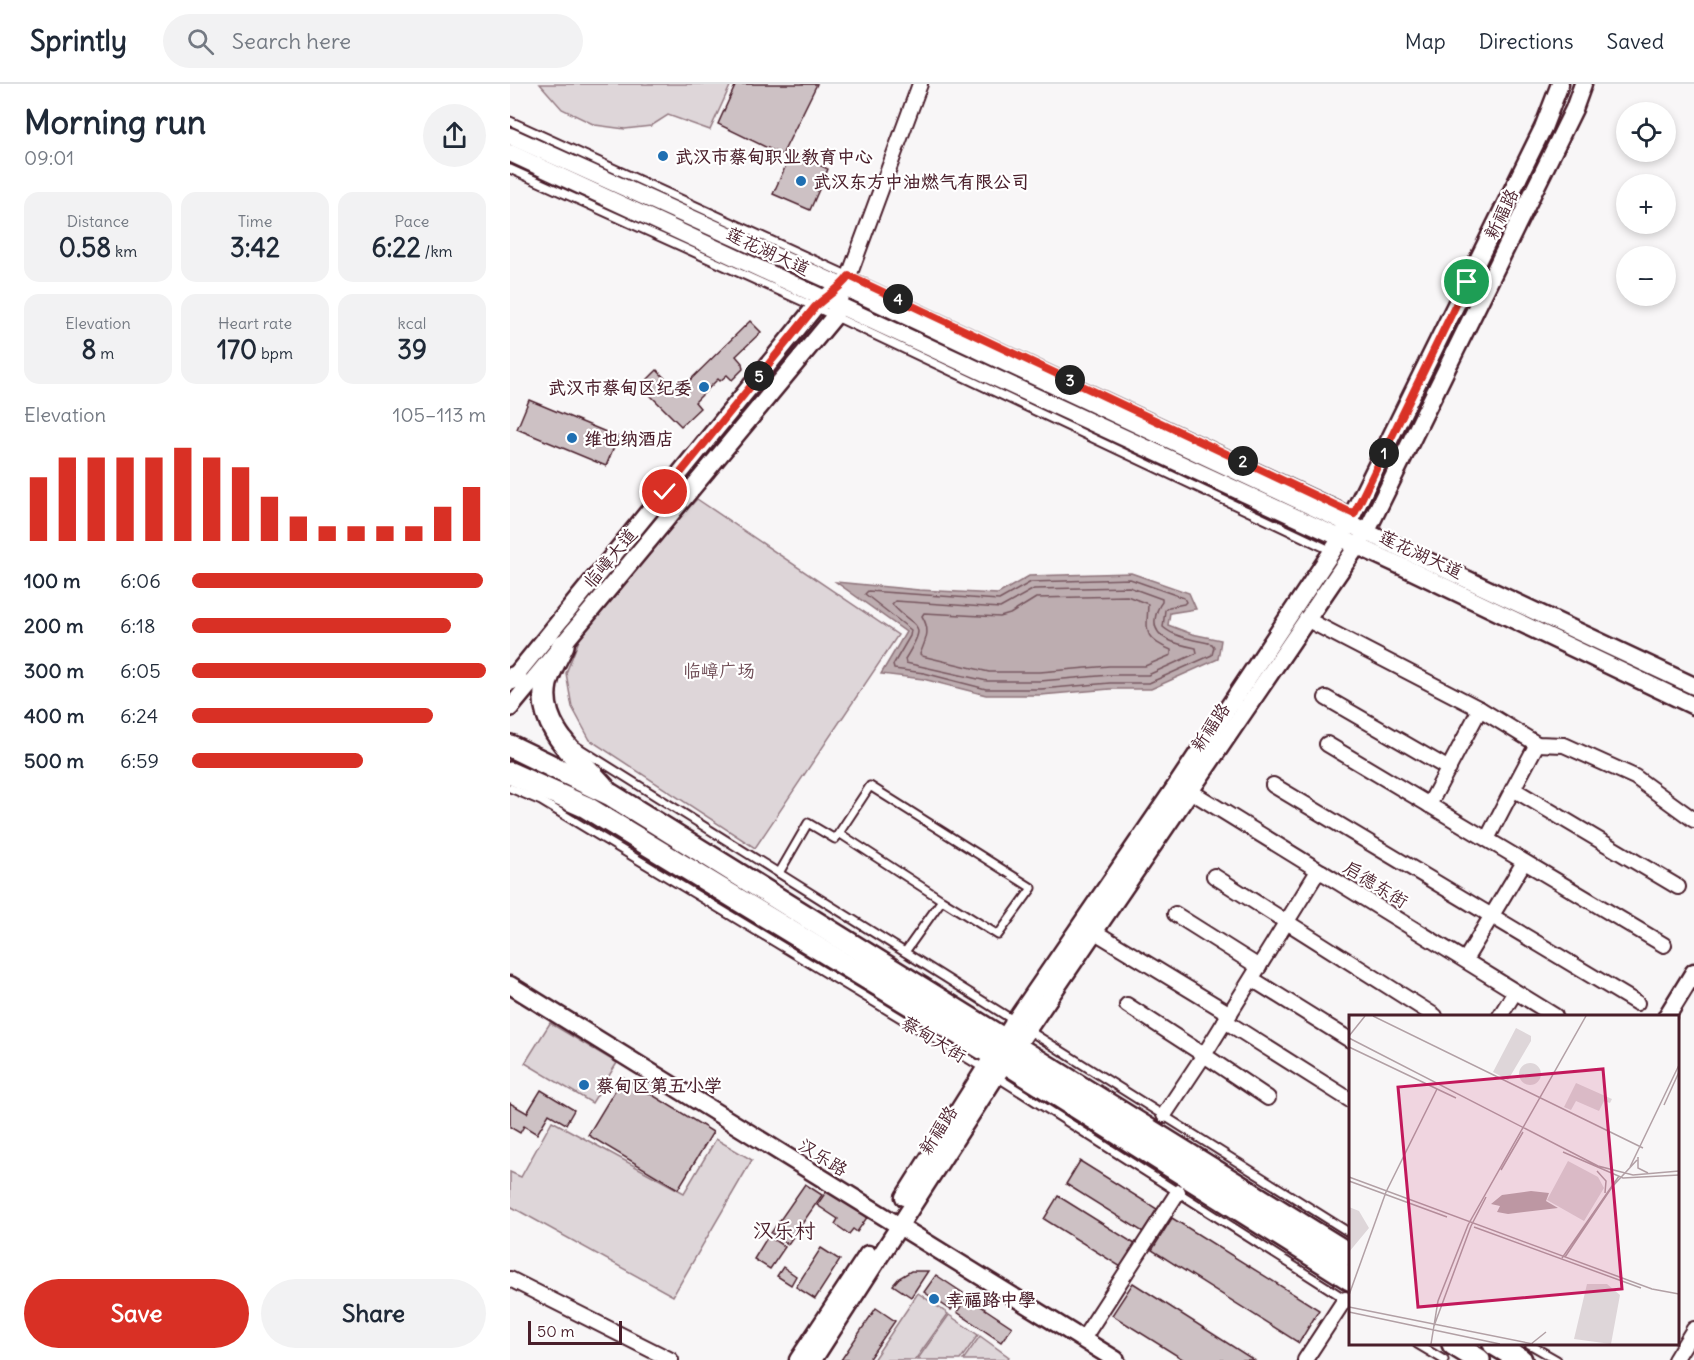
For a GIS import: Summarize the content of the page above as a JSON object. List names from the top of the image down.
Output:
{
  "streets": {
    "main road": ["蔡甸大街"],
    "street": [
      "新福路",
      "莲花湖大道",
      "临嶂大道",
      "启德东街",
      "汉乐路"
    ]
  },
  "crossings": [
    ["新福路", "莲花湖大道"],
    ["新福路", "启德东街"],
    ["新福路", "蔡甸大街"],
    ["新福路", "汉乐路"],
    ["莲花湖大道", "临嶂大道"]
  ],
  "districts": ["汉乐村"],
  "parks": ["临嶂广场"],
  "places": [
    "武汉市蔡甸职业教育中心",
    "武汉东方中油燃气有限公司",
    "武汉市蔡甸区纪委",
    "维也纳酒店",
    "蔡甸区第五小学",
    "幸福路中學"
  ],
  "scale_bar": "50 m",
  "page": {
    "header": "Sprintly",
    "search": "Search here",
    "nav": ["Map", "Directions", "Saved"],
    "heading": ["Morning run", "09:01"],
    "map_buttons": ["+", "−"],
    "stats": [
      ["Distance", "0.58 km"],
      ["Time", "3:42"],
      ["Pace", "6:22 /km"],
      ["Elevation", "8 m"],
      ["Heart rate", "170 bpm"],
      ["kcal", "39"]
    ],
    "pins": [
      "4",
      "5",
      "3",
      "1",
      "2"
    ],
    "chart": ["Elevation", "105–113 m"],
    "list": [
      {
        "name": "100 m",
        "note": "6:06"
      },
      {
        "name": "200 m",
        "note": "6:18"
      },
      {
        "name": "300 m",
        "note": "6:05"
      },
      {
        "name": "400 m",
        "note": "6:24"
      },
      {
        "name": "500 m",
        "note": "6:59"
      }
    ],
    "buttons": ["Save", "Share"],
    "scale": "50 m"
  }
}
